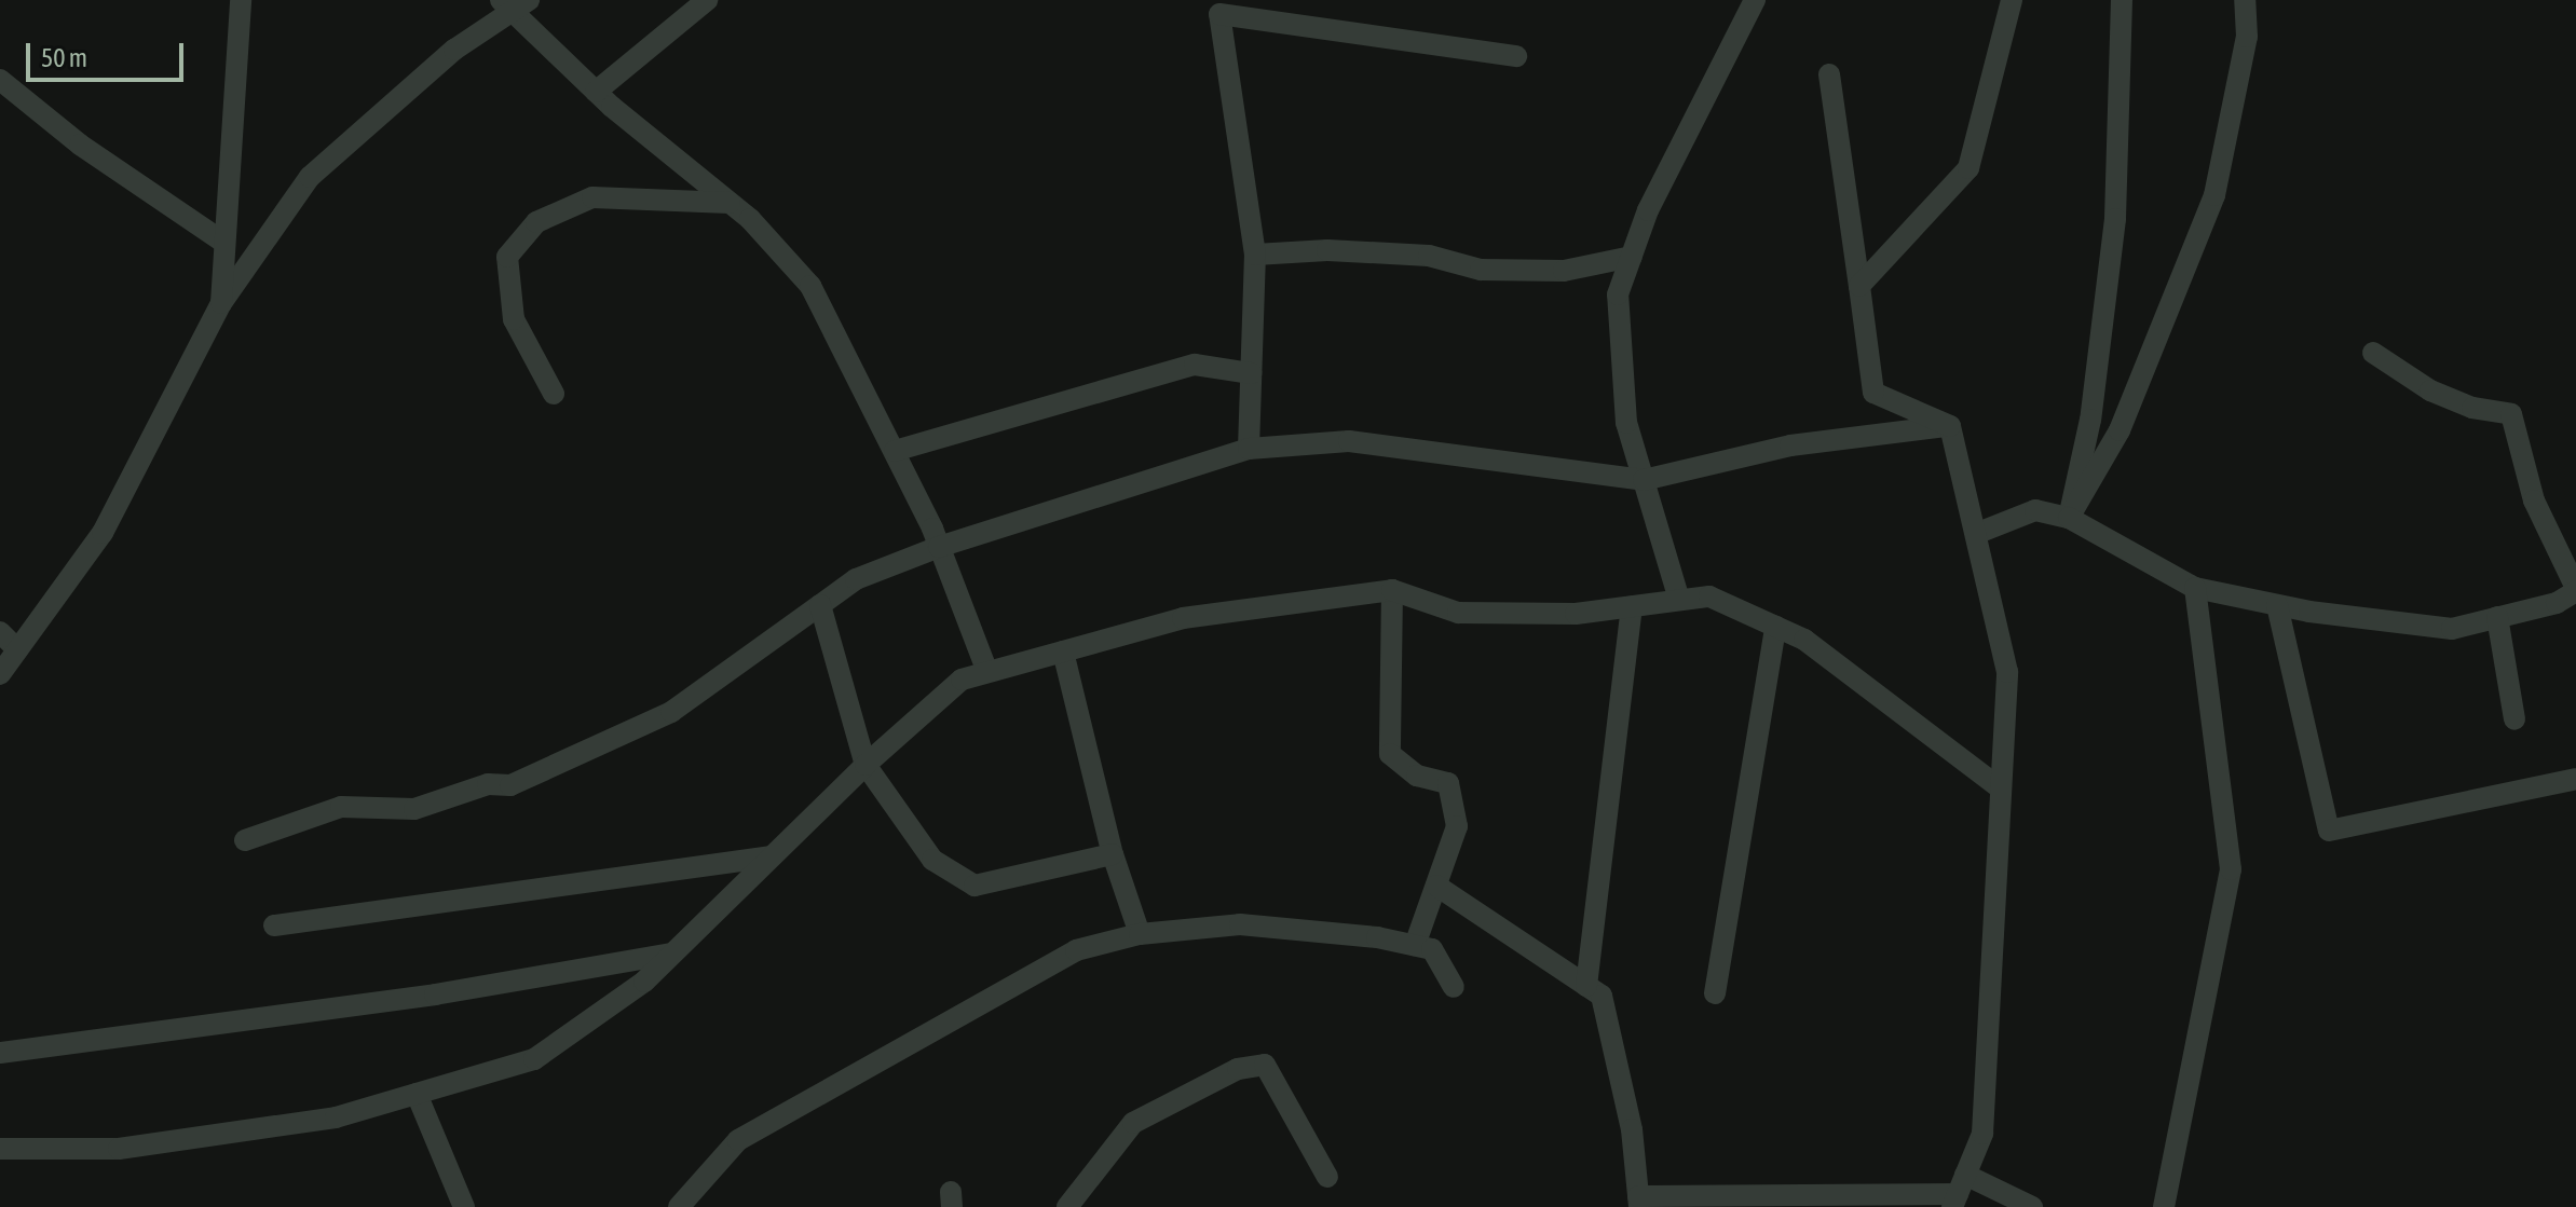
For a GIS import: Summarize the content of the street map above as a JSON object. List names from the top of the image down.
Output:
{
  "scale_bar": "50 m"
}
